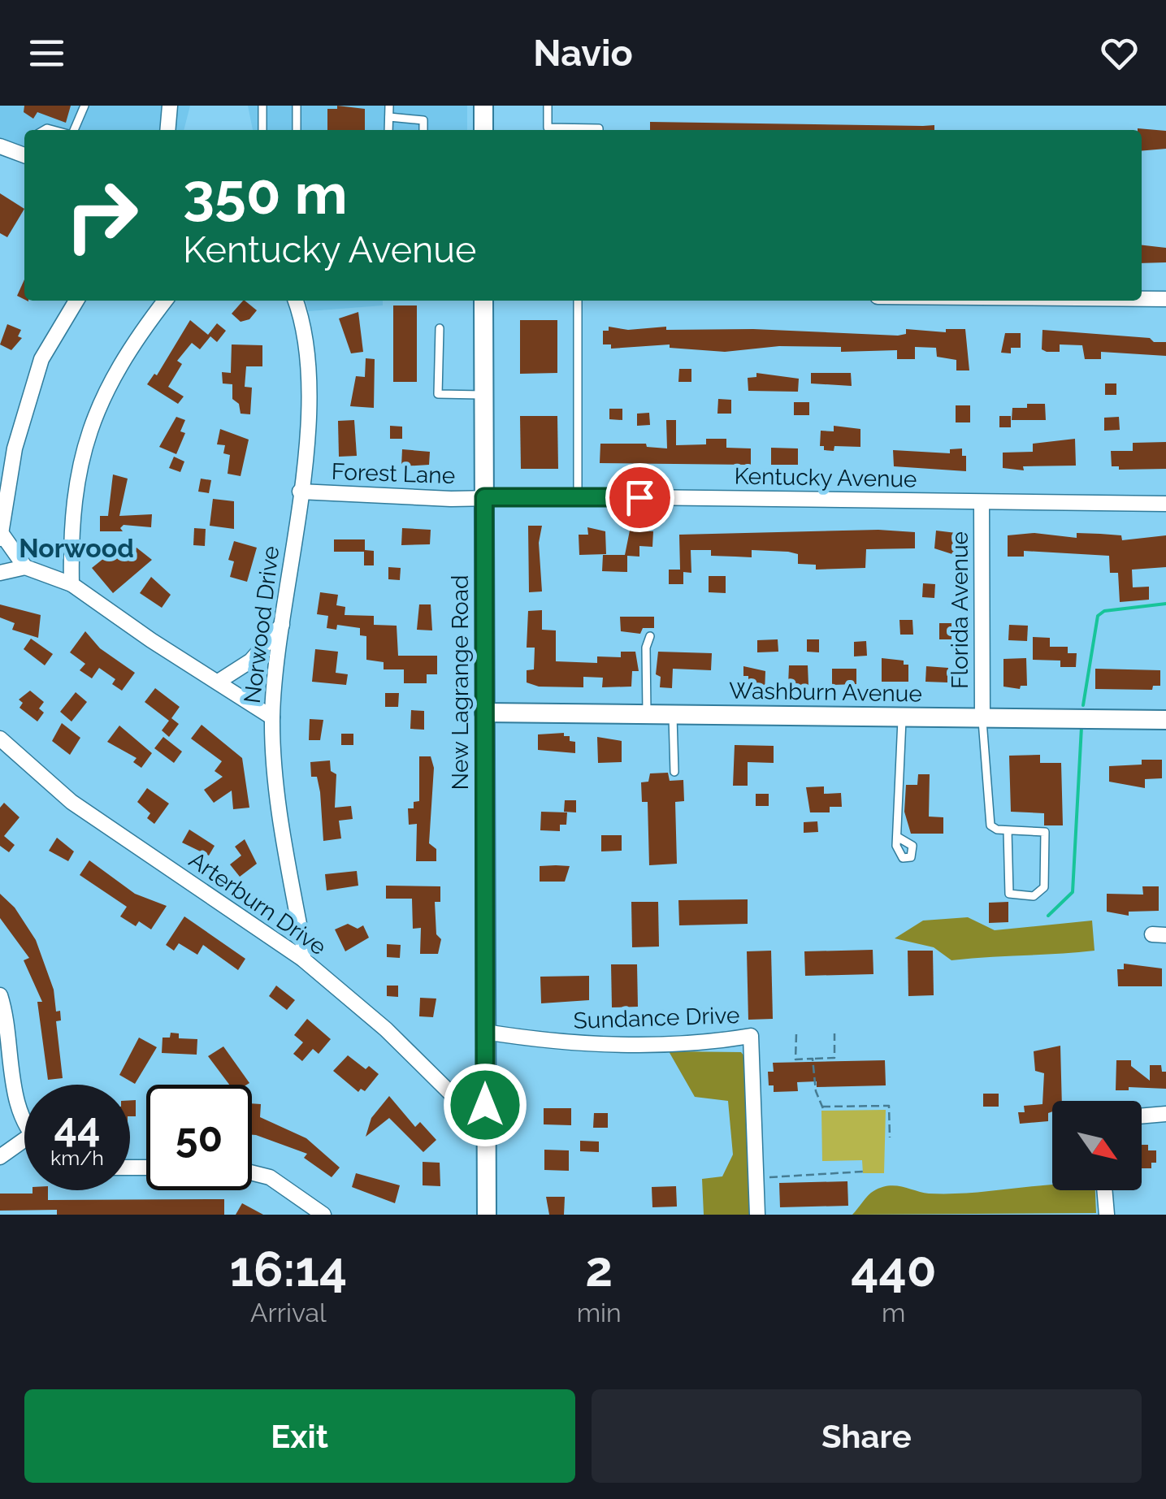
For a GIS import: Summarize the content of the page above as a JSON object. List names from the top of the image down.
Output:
{
  "streets": {
    "main road": ["New Lagrange Road", "Washburn Avenue"],
    "street": [
      "Forest Lane",
      "Kentucky Avenue",
      "Florida Avenue",
      "Norwood Drive",
      "Arterburn Drive",
      "Sundance Drive"
    ]
  },
  "crossings": [
    ["Forest Lane", "Kentucky Avenue"],
    ["Forest Lane", "Norwood Drive"],
    ["Forest Lane", "New Lagrange Road"],
    ["Kentucky Avenue", "Florida Avenue"],
    ["Kentucky Avenue", "New Lagrange Road"],
    ["Florida Avenue", "Washburn Avenue"],
    ["Norwood Drive", "Arterburn Drive"],
    ["New Lagrange Road", "Washburn Avenue"],
    ["New Lagrange Road", "Arterburn Drive"],
    ["New Lagrange Road", "Sundance Drive"]
  ],
  "districts": ["Norwood"],
  "north": "bottom right",
  "page": {
    "header": "Navio",
    "turn": ["350 m", "Kentucky Avenue"],
    "speed": "44 km/h",
    "limit": "50",
    "eta": [
      "16:14",
      "Arrival",
      "2",
      "min",
      "440",
      "m"
    ],
    "buttons": ["Exit", "Share"]
  }
}
